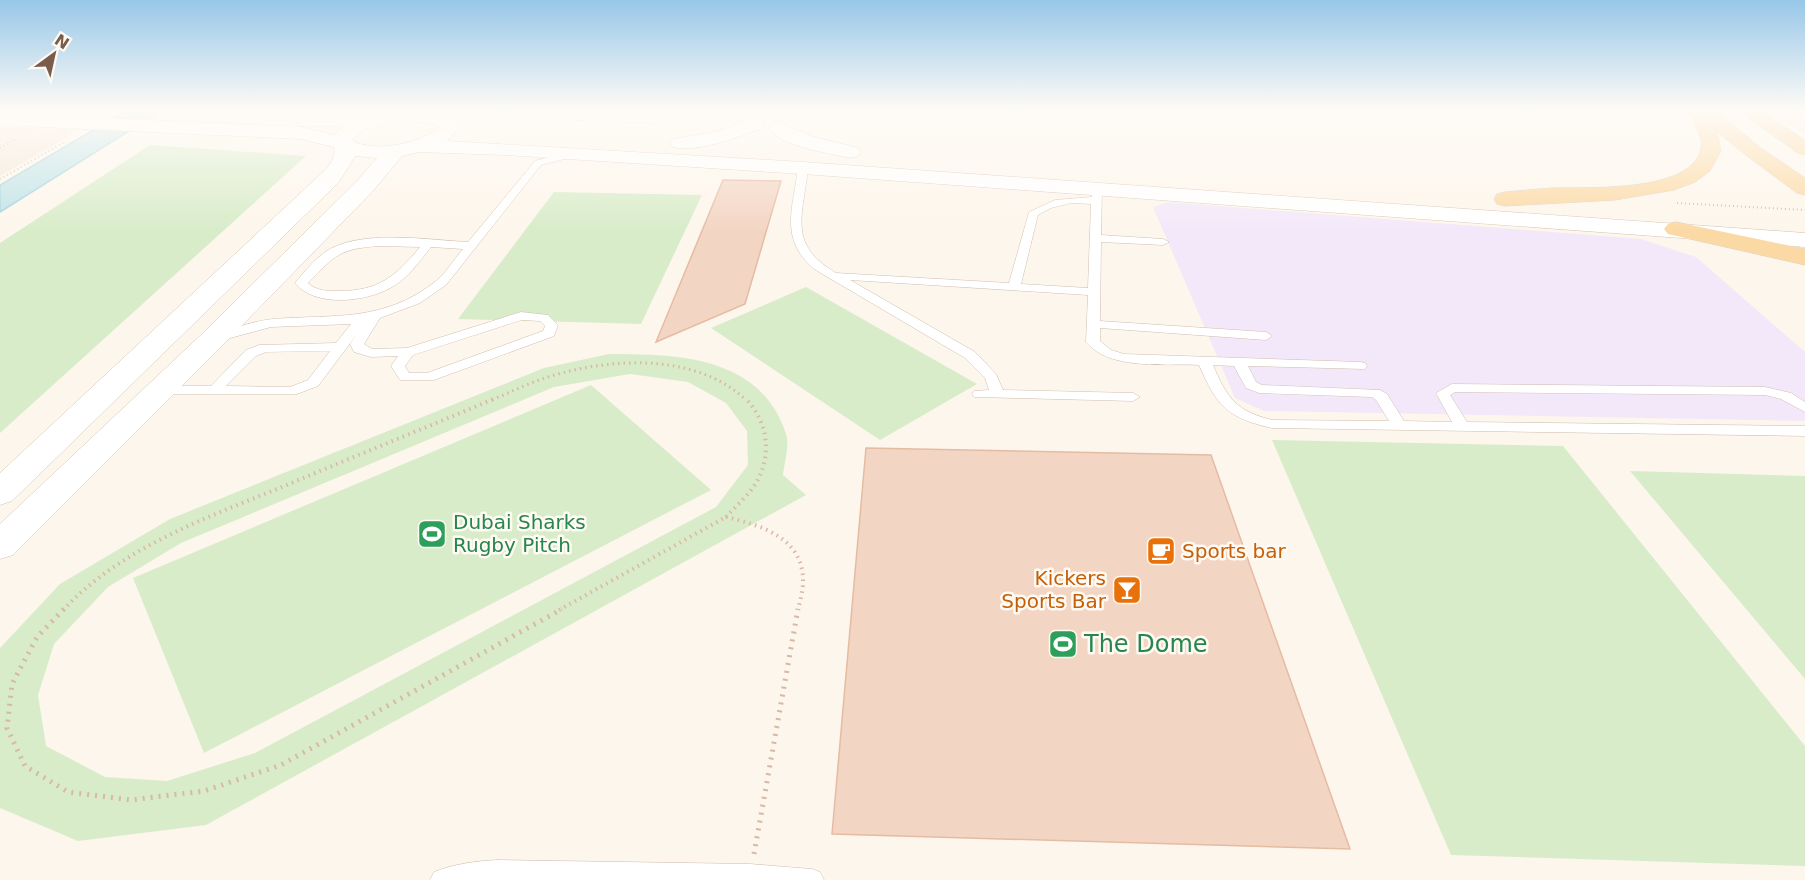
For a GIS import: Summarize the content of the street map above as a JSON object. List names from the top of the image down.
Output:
{
  "places": {
    "sports": ["Dubai Sharks Rugby Pitch", "The Dome"],
    "cafe": ["Sports bar"],
    "bar": ["Kickers Sports Bar"]
  },
  "north": "top right"
}
